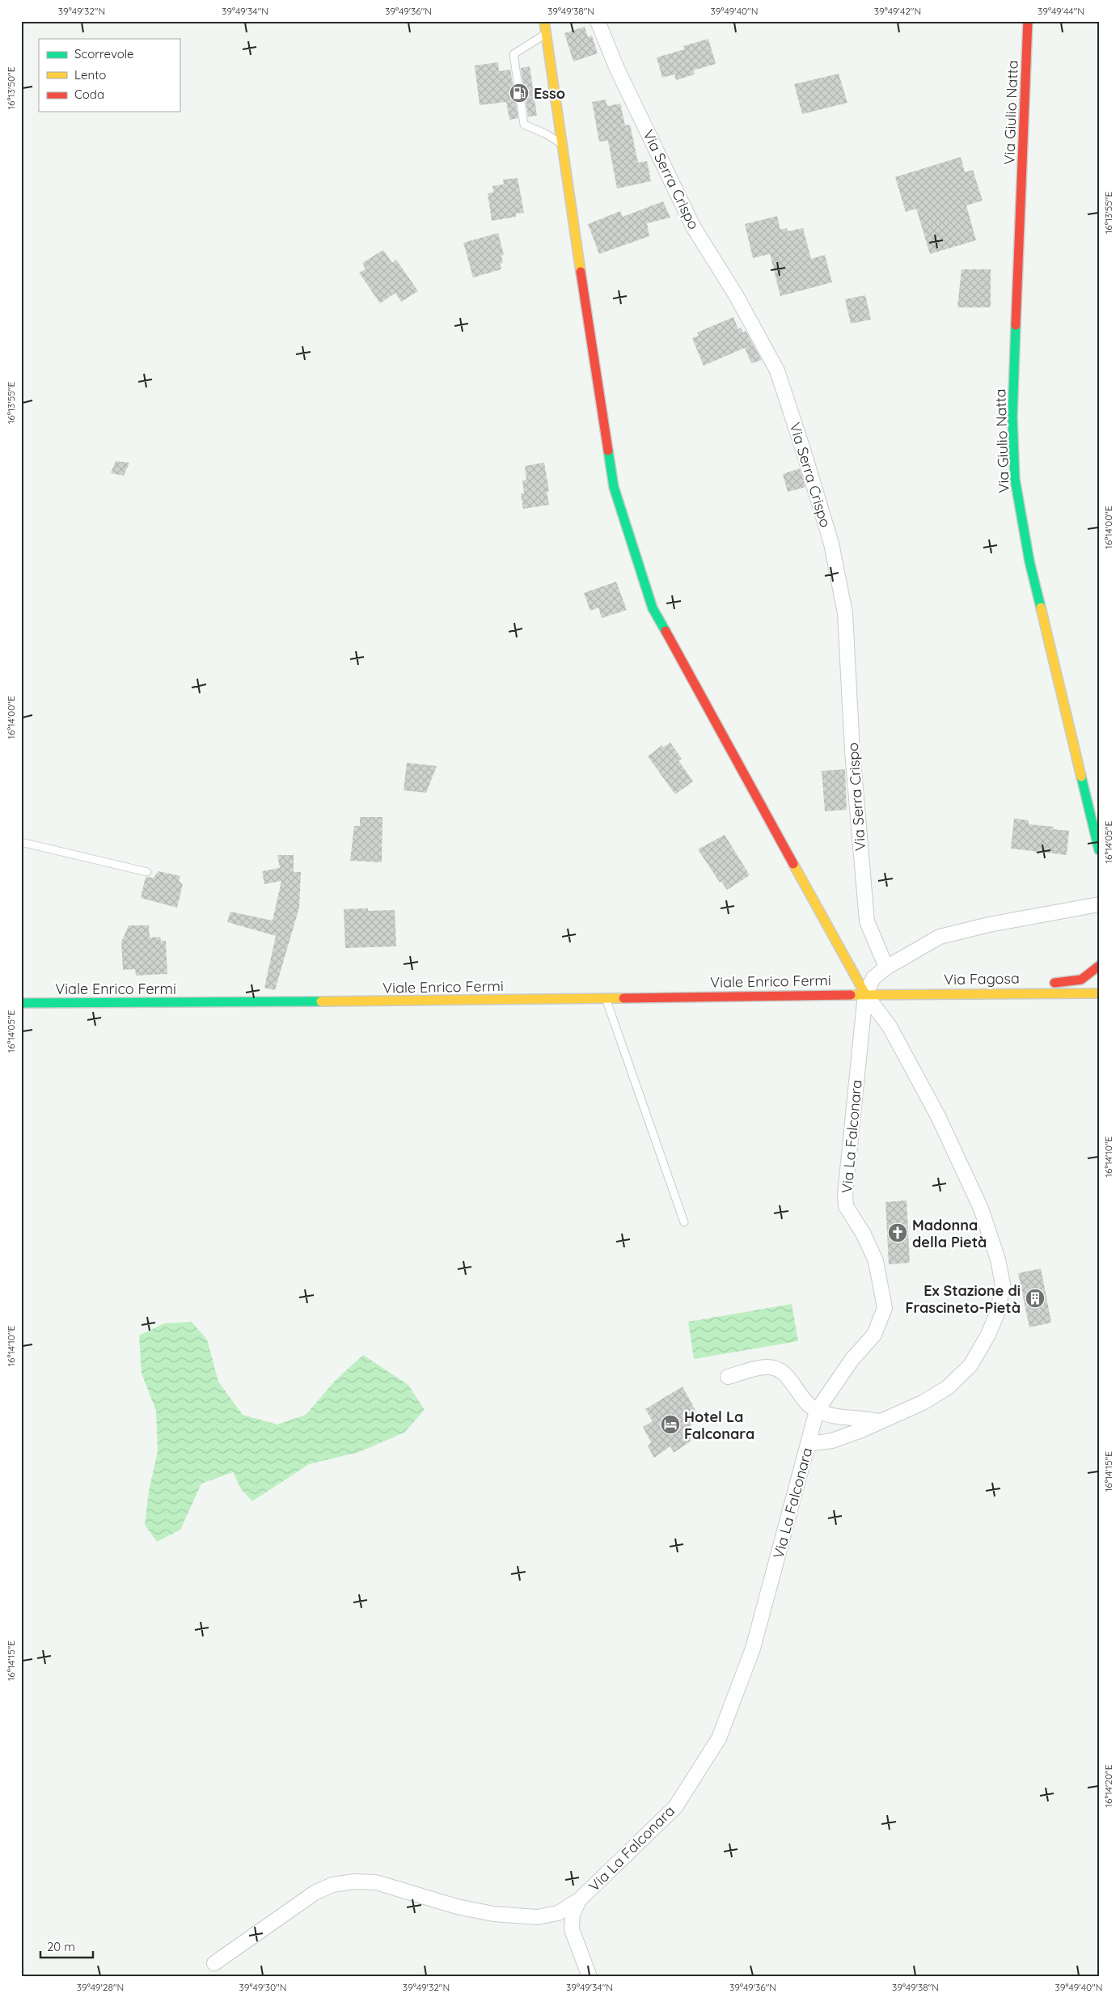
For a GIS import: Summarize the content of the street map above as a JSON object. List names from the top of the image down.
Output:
{
  "streets": {
    "street": [
      "Via Giulio Natta",
      "Via Serra Crispo",
      "Via Fagosa",
      "Viale Enrico Fermi",
      "Via La Falconara"
    ]
  },
  "crossings": [
    ["Via Fagosa", "Viale Enrico Fermi"],
    ["Via Fagosa", "Via La Falconara"],
    ["Viale Enrico Fermi", "Via La Falconara"]
  ],
  "places": {
    "fuel station": ["Esso"],
    "church": ["Madonna della Pietà"],
    "building": ["Ex Stazione di Frascineto-Pietà"],
    "hotel": ["Hotel La Falconara"]
  },
  "legend": ["Scorrevole", "Lento", "Coda"],
  "scale_bar": "20 m",
  "coordinates": [
    "39°49'32\"N",
    "39°49'34\"N",
    "39°49'36\"N",
    "39°49'38\"N",
    "39°49'40\"N",
    "39°49'42\"N",
    "39°49'44\"N",
    "16°13'50\"E",
    "16°13'55\"E",
    "16°14'00\"E",
    "16°14'05\"E",
    "16°14'10\"E",
    "16°14'15\"E",
    "16°14'20\"E",
    "39°49'28\"N",
    "39°49'30\"N"
  ]
}
